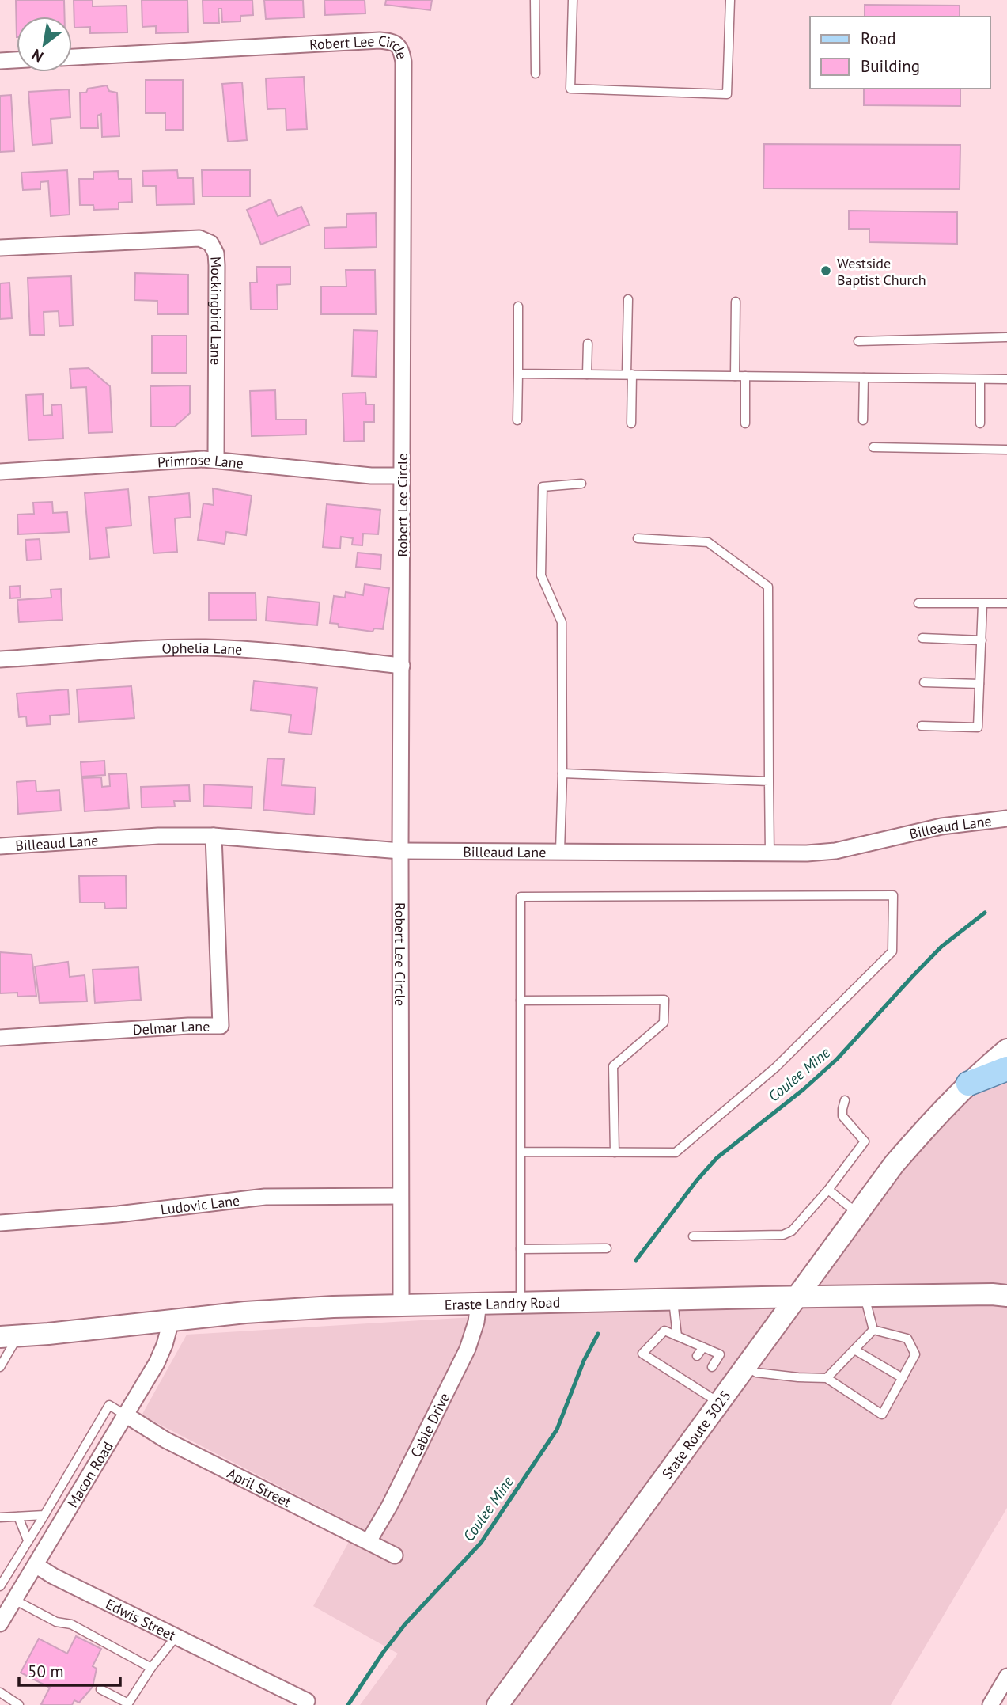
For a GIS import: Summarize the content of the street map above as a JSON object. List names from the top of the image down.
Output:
{
  "streets": {
    "street": [
      "Robert Lee Circle",
      "Mockingbird Lane",
      "Primrose Lane",
      "Ophelia Lane",
      "Billeaud Lane",
      "Delmar Lane",
      "Ludovic Lane",
      "Eraste Landry Road",
      "Cable Drive",
      "State Route 3025",
      "Macon Road",
      "April Street",
      "Edwis Street"
    ]
  },
  "crossings": [
    ["Robert Lee Circle", "Primrose Lane"],
    ["Robert Lee Circle", "Ophelia Lane"],
    ["Robert Lee Circle", "Billeaud Lane"],
    ["Robert Lee Circle", "Ludovic Lane"],
    ["Robert Lee Circle", "Eraste Landry Road"],
    ["Mockingbird Lane", "Primrose Lane"],
    ["Billeaud Lane", "Delmar Lane"],
    ["Eraste Landry Road", "Cable Drive"],
    ["Eraste Landry Road", "State Route 3025"],
    ["Eraste Landry Road", "Macon Road"],
    ["Cable Drive", "April Street"],
    ["Macon Road", "April Street"],
    ["Macon Road", "Edwis Street"]
  ],
  "water": ["Coulee Mine"],
  "places": ["Westside Baptist Church"],
  "legend": ["Road", "Building"],
  "scale_bar": "50 m",
  "north": "bottom left"
}
